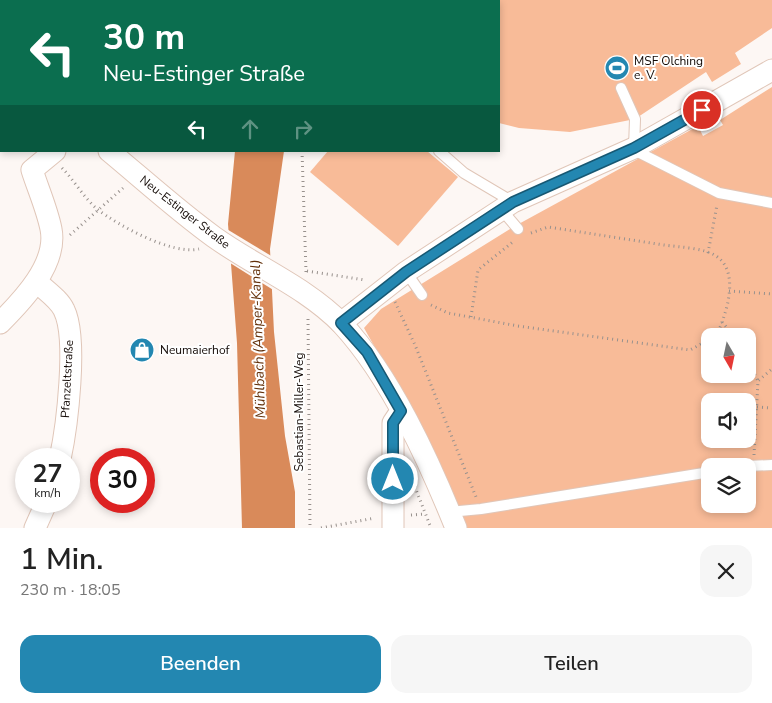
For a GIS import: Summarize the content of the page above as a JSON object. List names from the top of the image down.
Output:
{
  "streets": {
    "street": ["Neu-Estinger Straße", "Pfanzeltstraße"],
    "path": ["Sebastian-Miller-Weg"]
  },
  "crossings": [
    ["Neu-Estinger Straße", "Sebastian-Miller-Weg"]
  ],
  "water": ["Mühlbach (Amper-Kanal)"],
  "places": {
    "sports": ["MSF Olching e. V."],
    "shop": ["Neumaierhof"]
  },
  "north": "bottom",
  "page": {
    "turn": ["30 m", "Neu-Estinger Straße"],
    "speed": "27 km/h",
    "limit": "30",
    "heading": ["1 Min.", "230 m · 18:05"],
    "buttons": ["Beenden", "Teilen"]
  }
}
